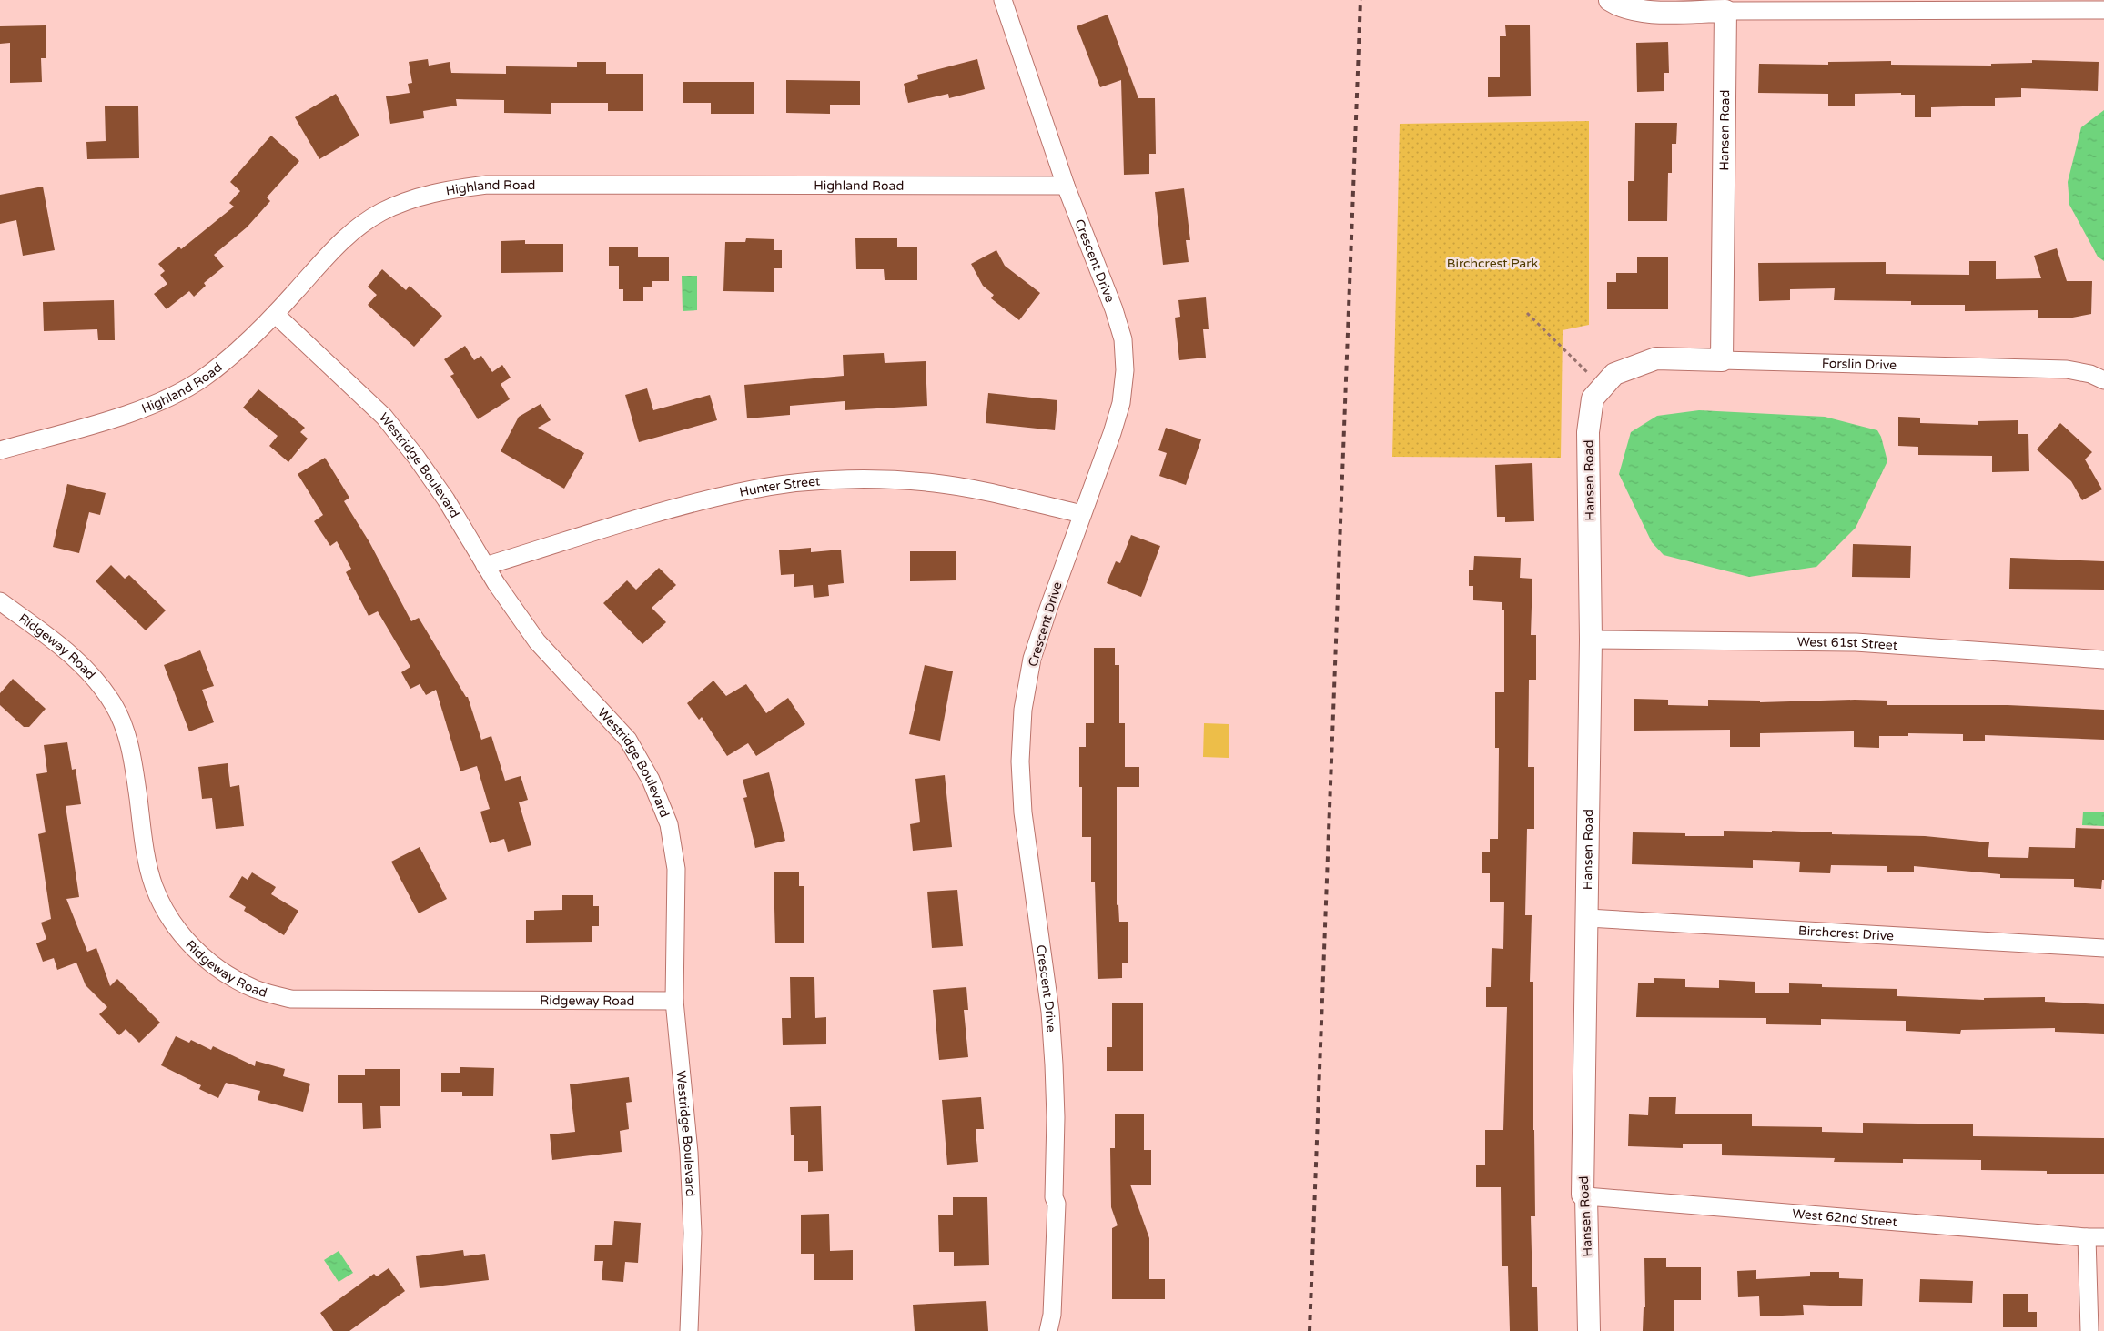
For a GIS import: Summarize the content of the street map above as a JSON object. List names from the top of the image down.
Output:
{
  "streets": {
    "street": [
      "Hansen Road",
      "Highland Road",
      "Crescent Drive",
      "Forslin Drive",
      "Westridge Boulevard",
      "Hunter Street",
      "West 61st Street",
      "Ridgeway Road",
      "Birchcrest Drive",
      "West 62nd Street"
    ]
  },
  "crossings": [
    ["Hansen Road", "Forslin Drive"],
    ["Hansen Road", "West 61st Street"],
    ["Hansen Road", "Birchcrest Drive"],
    ["Hansen Road", "West 62nd Street"],
    ["Highland Road", "Crescent Drive"],
    ["Highland Road", "Westridge Boulevard"],
    ["Crescent Drive", "Hunter Street"],
    ["Westridge Boulevard", "Hunter Street"],
    ["Westridge Boulevard", "Ridgeway Road"]
  ],
  "parks": ["Birchcrest Park"]
}
